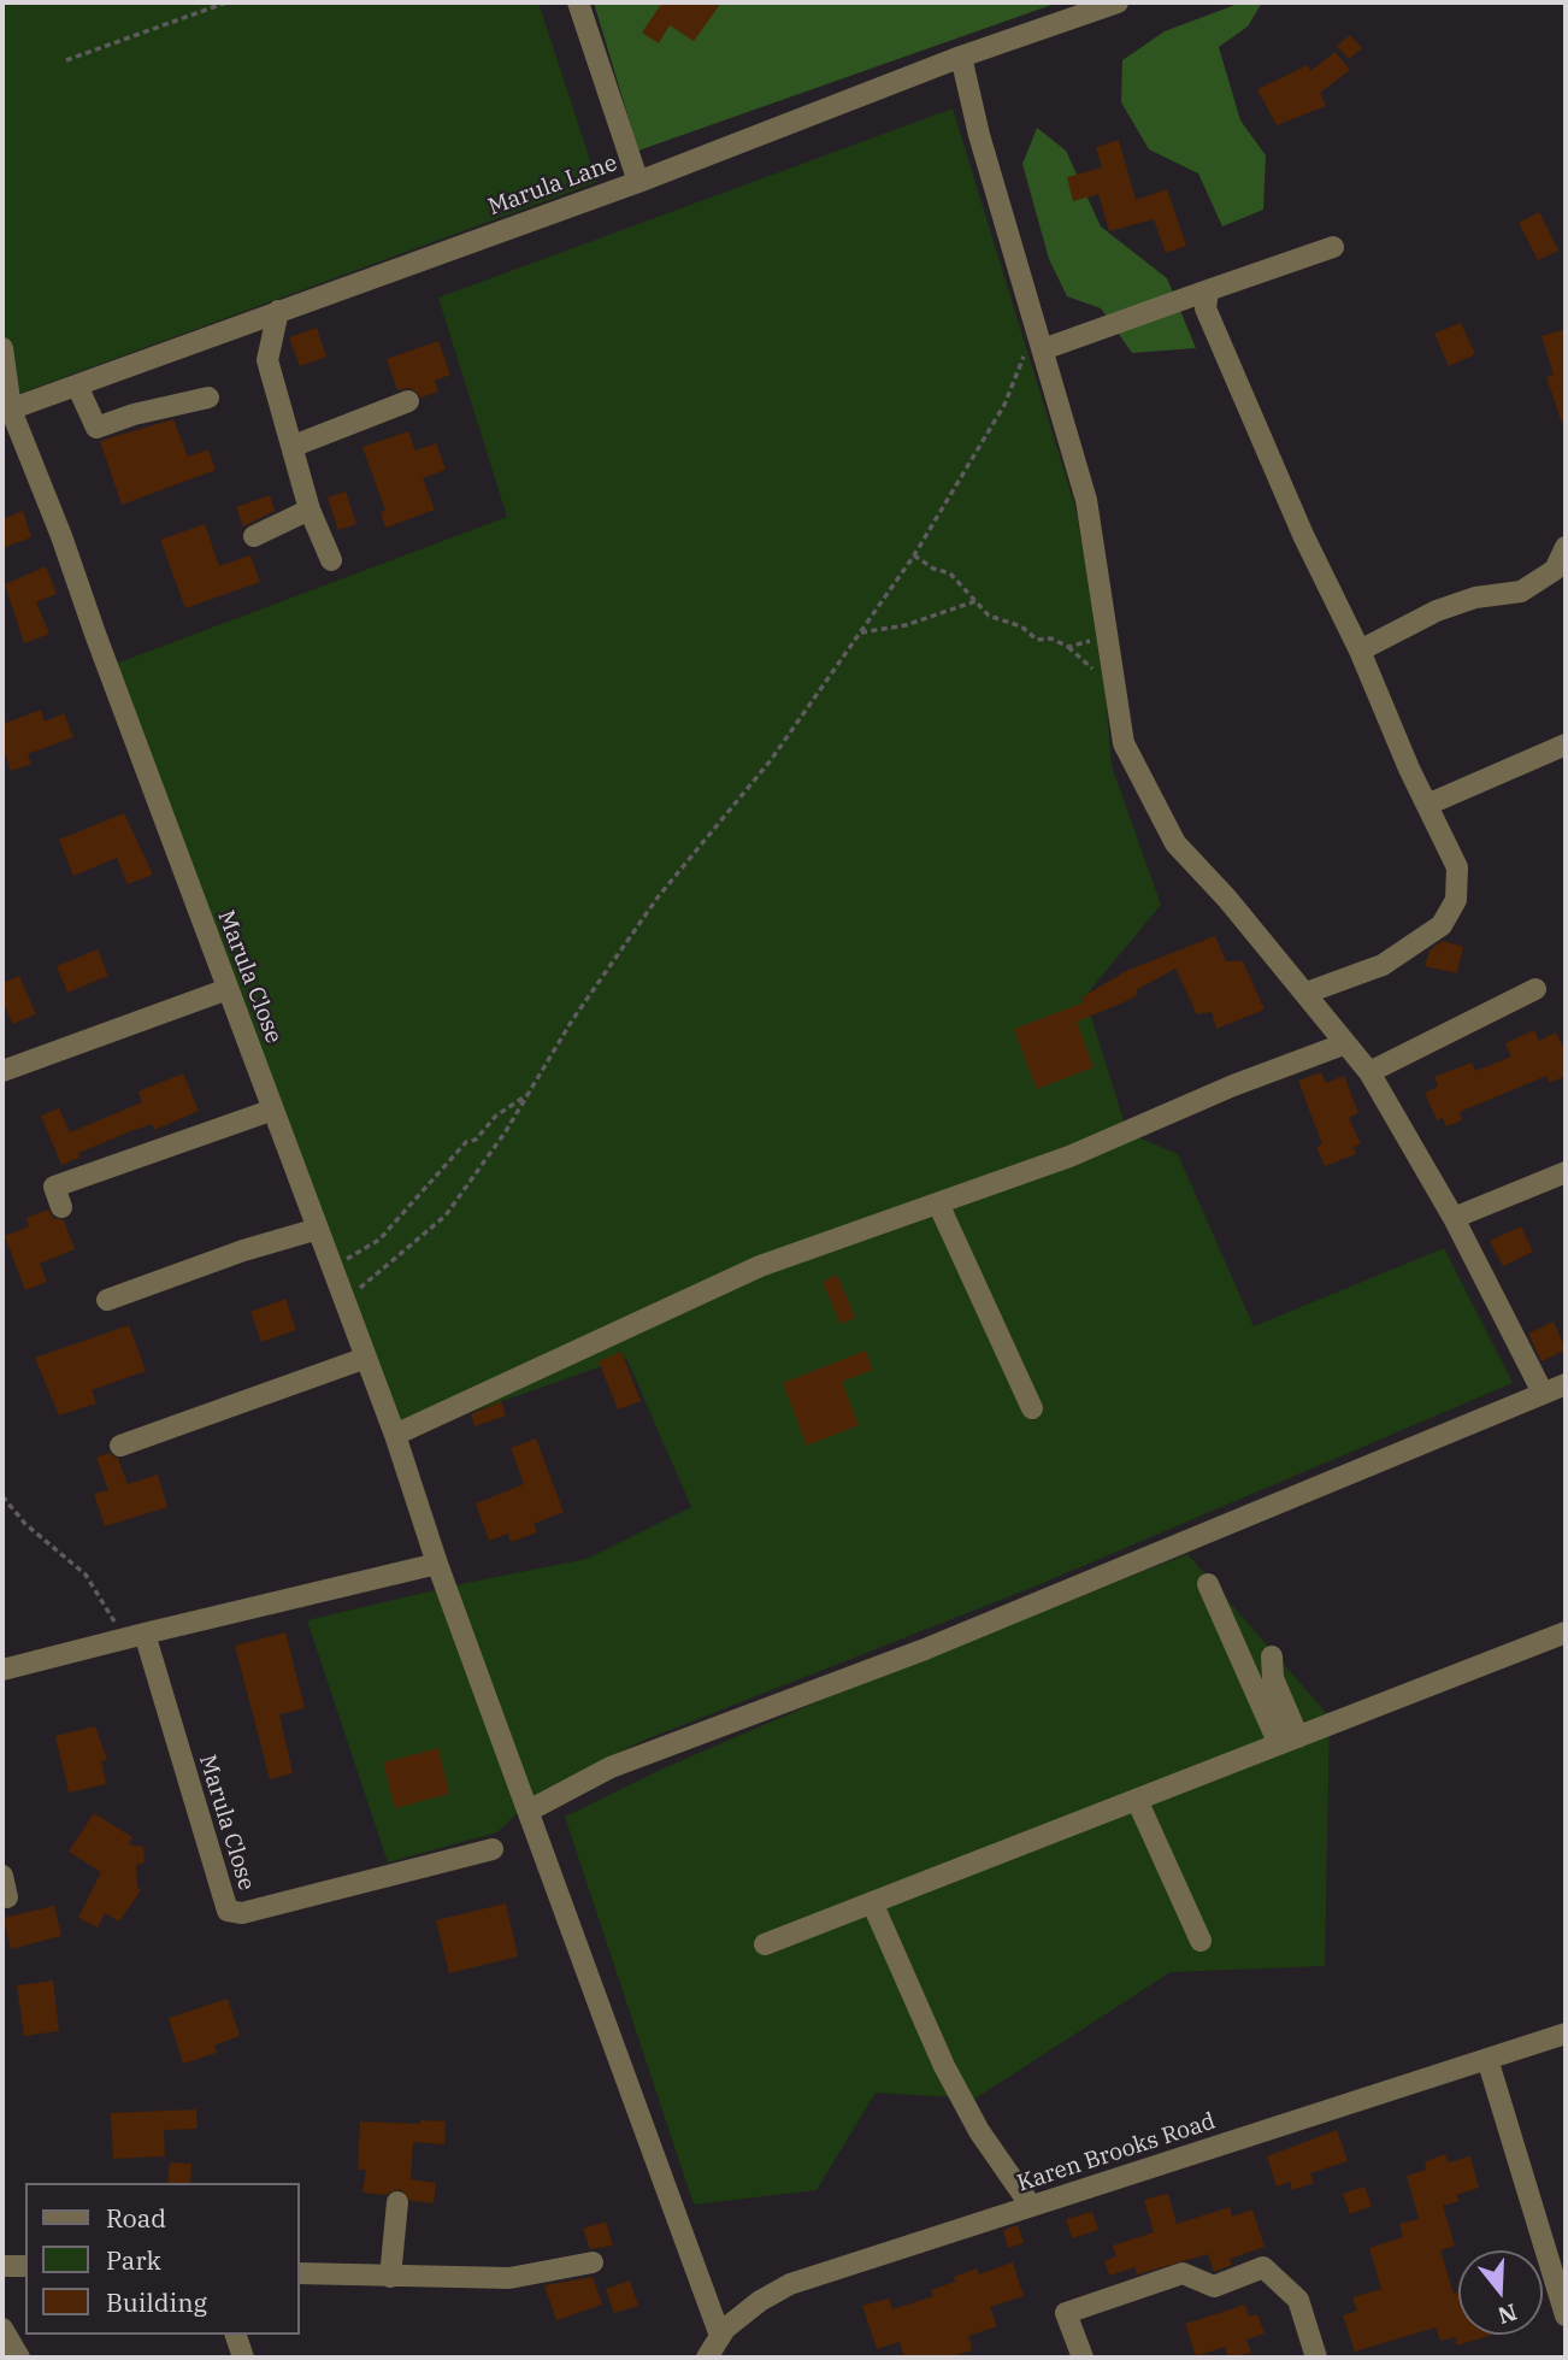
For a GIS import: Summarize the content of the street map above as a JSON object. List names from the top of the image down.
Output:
{
  "streets": {
    "street": ["Marula Lane", "Marula Close", "Karen Brooks Road"]
  },
  "crossings": [
    ["Marula Lane", "Marula Close"],
    ["Marula Close", "Karen Brooks Road"]
  ],
  "legend": ["Road", "Park", "Building"],
  "north": "bottom"
}
